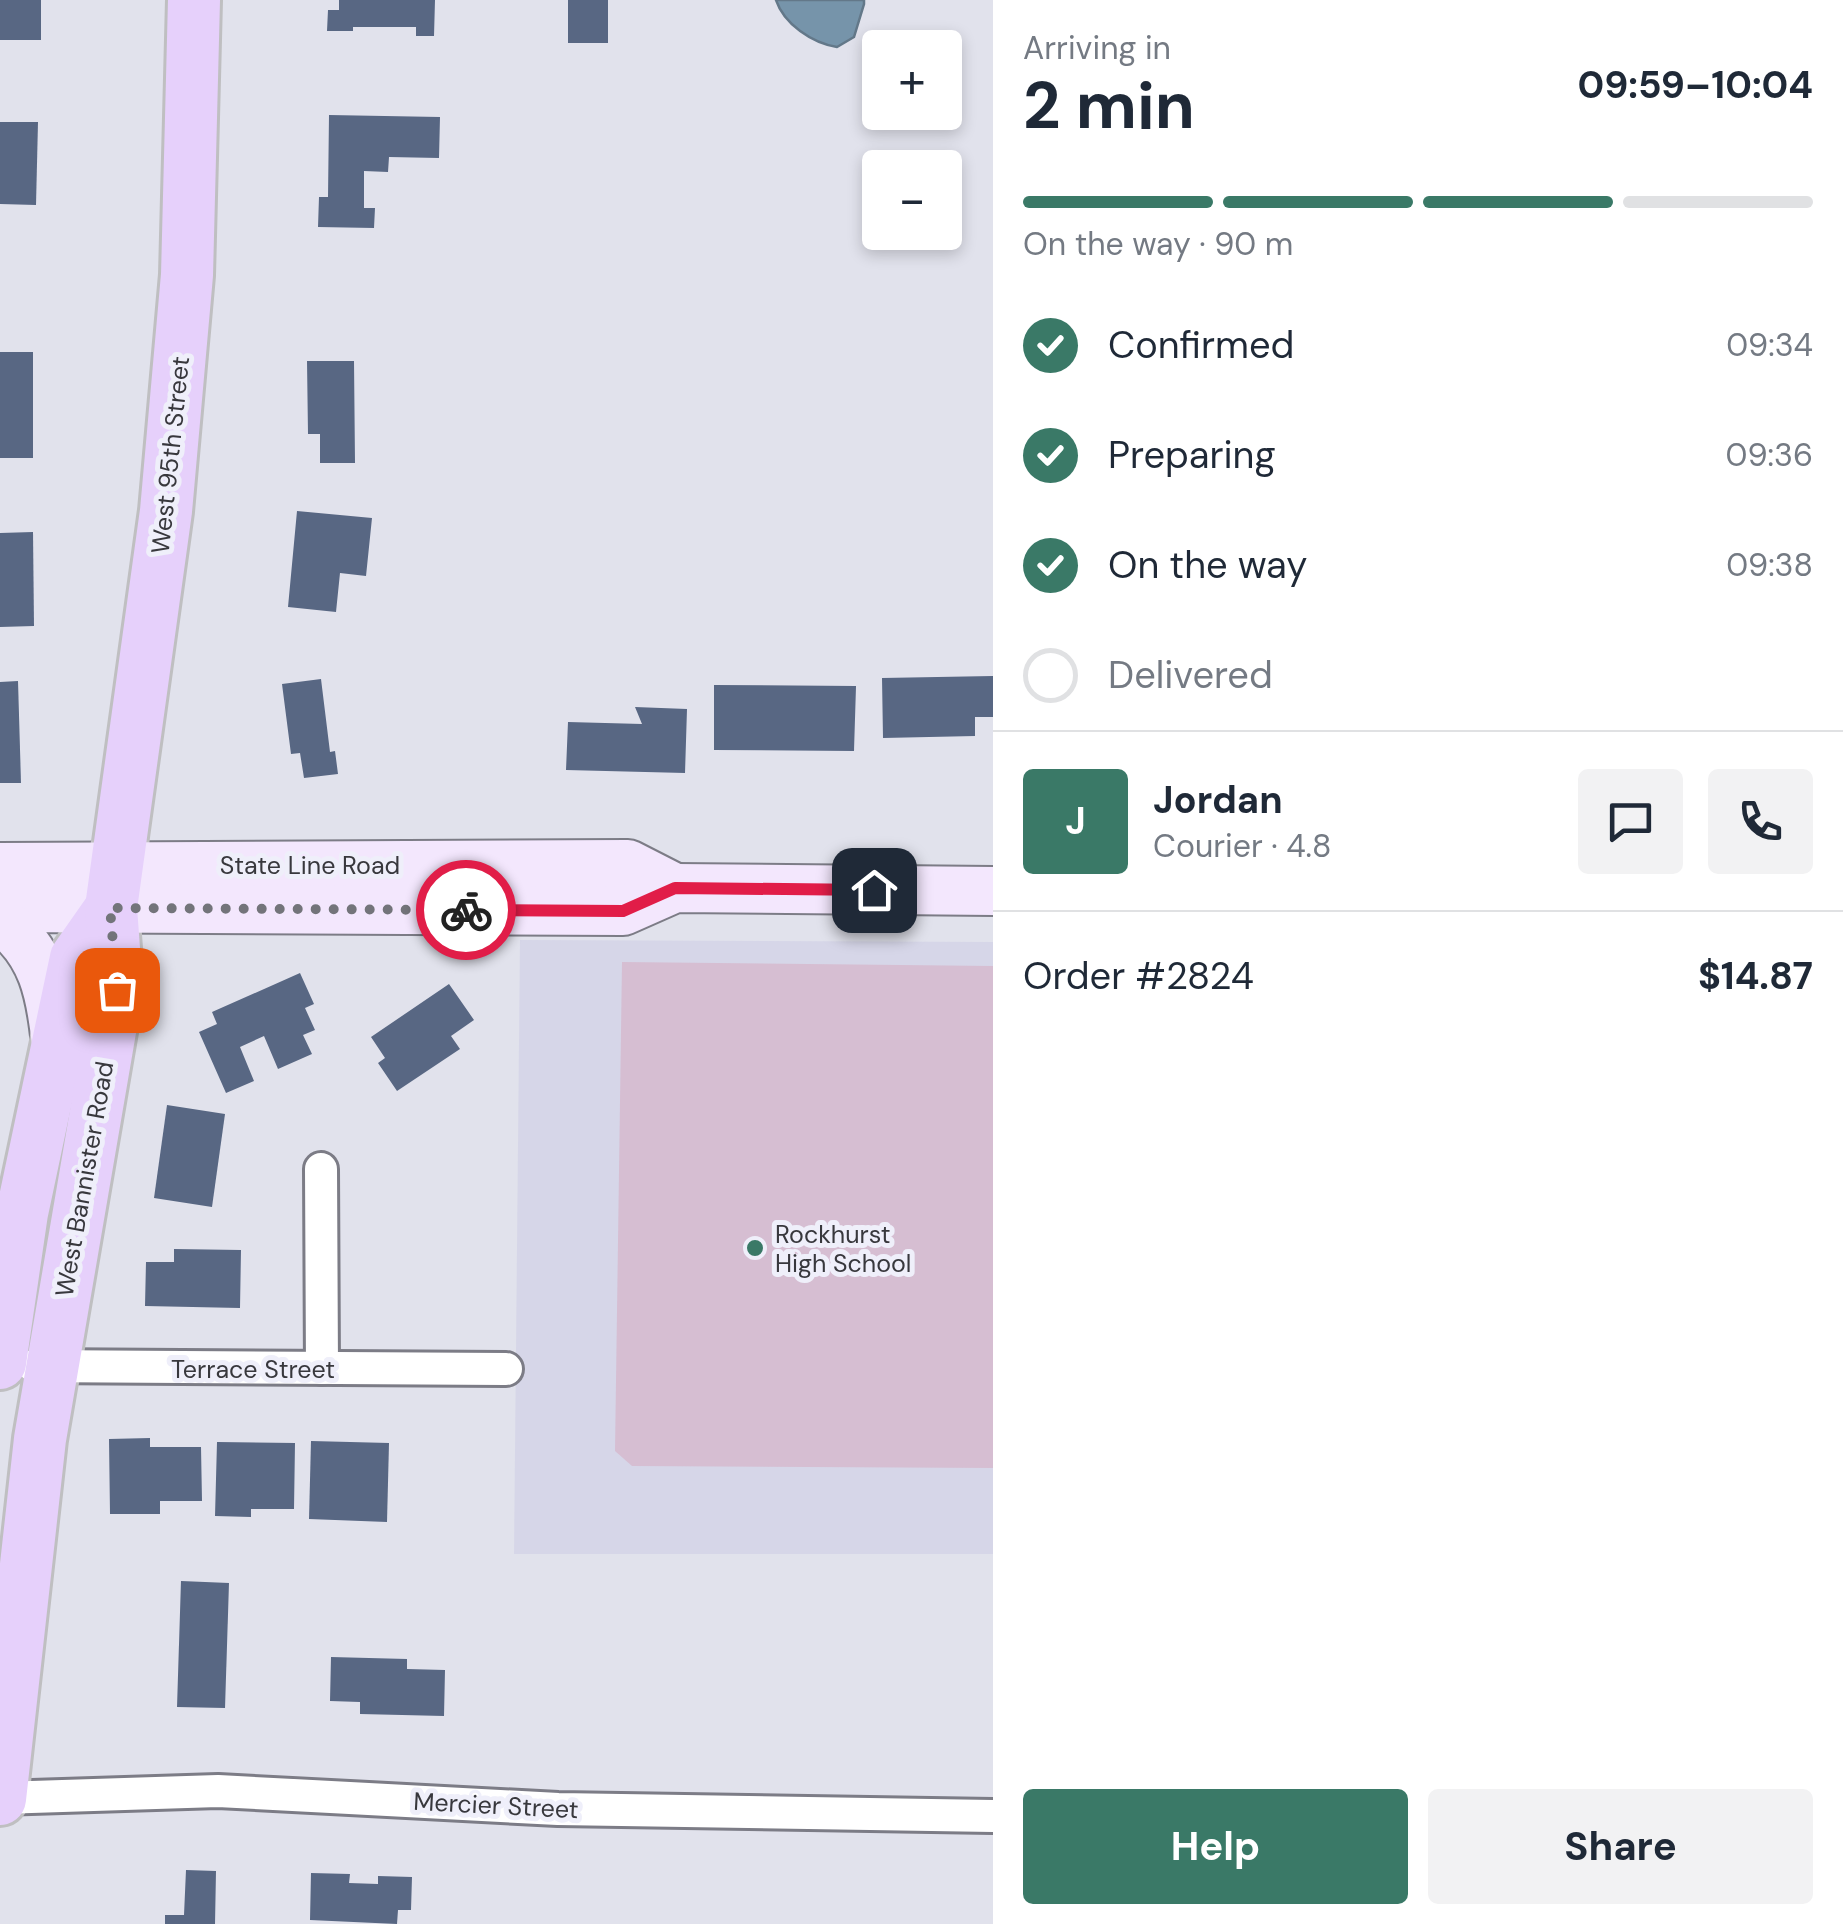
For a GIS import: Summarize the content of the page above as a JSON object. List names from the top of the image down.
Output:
{
  "streets": {
    "main road": ["West 95th Street", "State Line Road", "West Bannister Road"],
    "street": ["Terrace Street", "Mercier Street"]
  },
  "crossings": [
    ["West 95th Street", "State Line Road"],
    ["West 95th Street", "West Bannister Road"],
    ["State Line Road", "West Bannister Road"],
    ["West Bannister Road", "Terrace Street"],
    ["West Bannister Road", "Mercier Street"]
  ],
  "places": ["Rockhurst High School"],
  "page": {
    "heading": ["2 min", "Arriving in", "09:59–10:04"],
    "panel": [
      "Jordan",
      "Courier · 4.8",
      "Order #2824",
      "$14.87"
    ],
    "map_buttons": ["+", "−"],
    "bar": "On the way · 90 m",
    "list": [
      ["Confirmed", "09:34"],
      ["Preparing", "09:36"],
      ["On the way", "09:38"],
      "Delivered"
    ],
    "round": "J",
    "buttons": ["Help", "Share"]
  }
}
